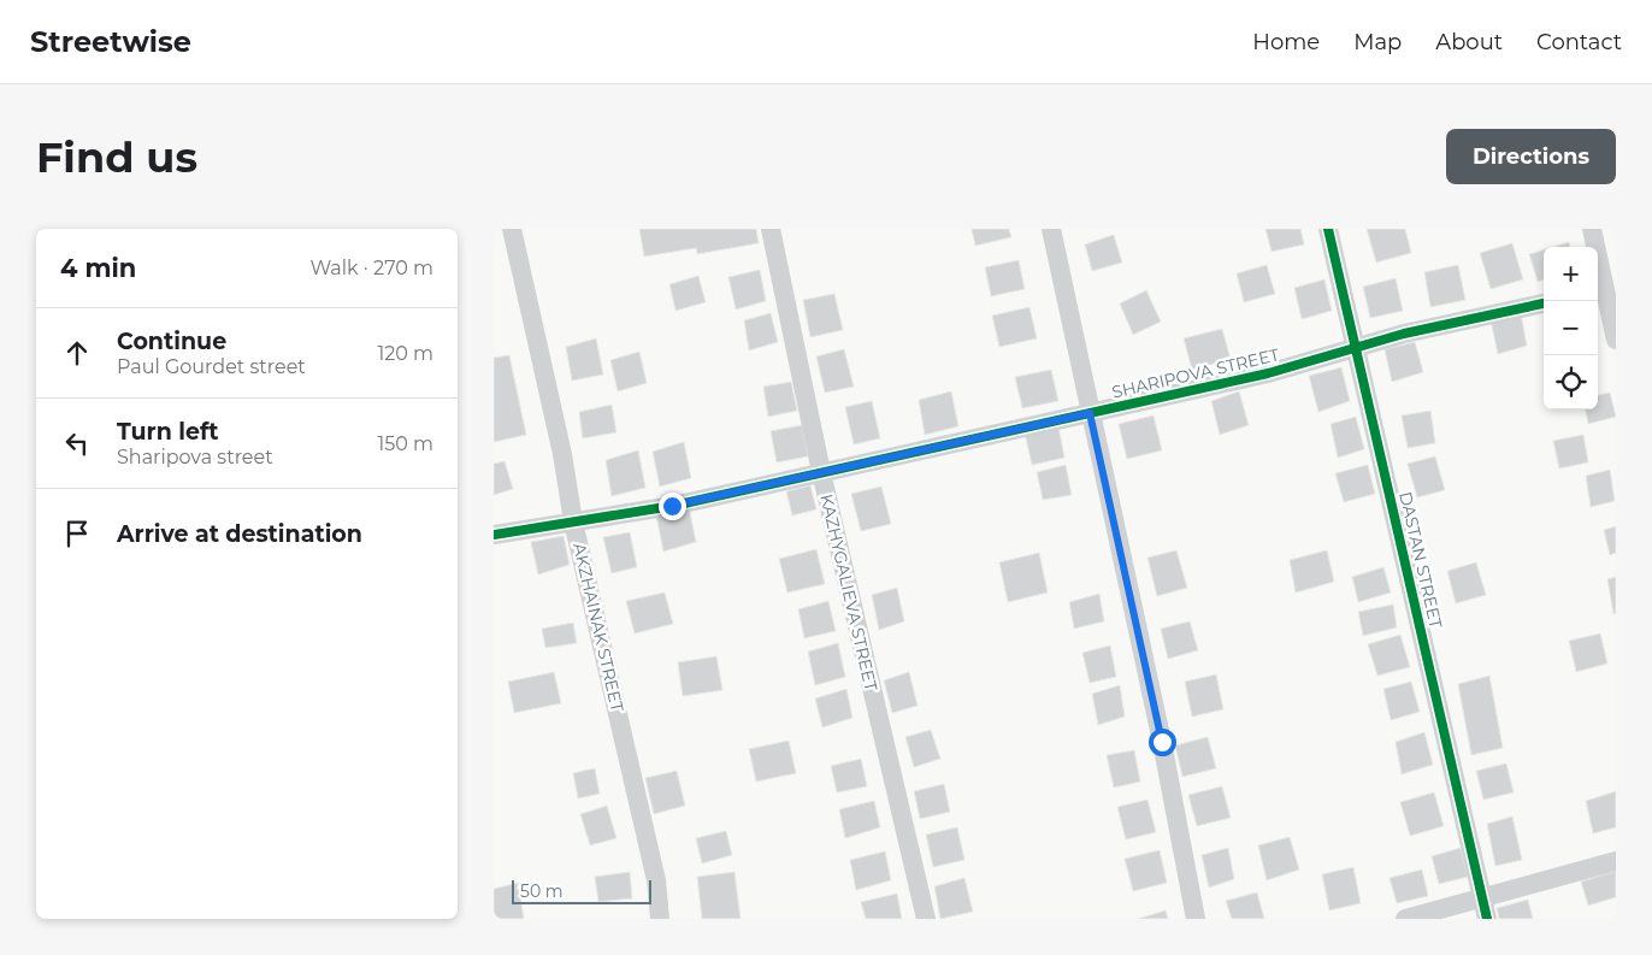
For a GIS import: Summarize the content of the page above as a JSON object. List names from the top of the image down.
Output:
{
  "streets": {
    "street": [
      "SHARIPOVA STREET",
      "DASTAN STREET",
      "KAZHYGALIEVA STREET",
      "AKZHAINAK STREET"
    ]
  },
  "crossings": [
    ["SHARIPOVA STREET", "DASTAN STREET"],
    ["SHARIPOVA STREET", "KAZHYGALIEVA STREET"],
    ["SHARIPOVA STREET", "AKZHAINAK STREET"]
  ],
  "scale_bar": "50 m",
  "page": {
    "header": "Streetwise",
    "nav": [
      "Home",
      "Map",
      "About",
      "Contact"
    ],
    "buttons": "Directions",
    "title": "Find us",
    "heading": ["4 min", "Walk · 270 m"],
    "map_buttons": ["+", "−"],
    "list": [
      ["Continue", "Paul Gourdet street", "120 m"],
      ["Turn left", "Sharipova street", "150 m"],
      "Arrive at destination"
    ],
    "scale": "50 m"
  }
}
